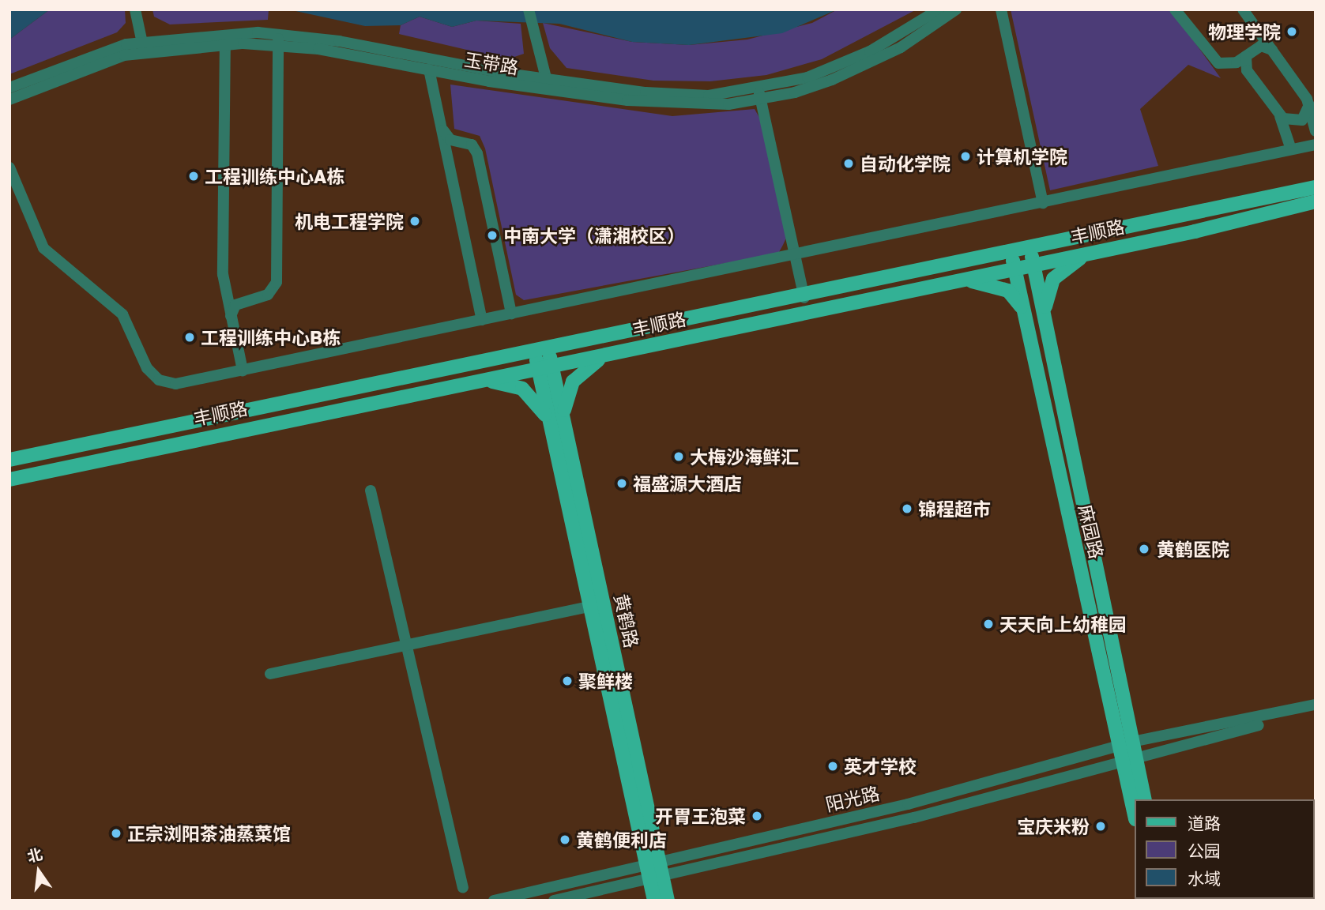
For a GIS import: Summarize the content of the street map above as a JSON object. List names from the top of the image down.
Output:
{
  "streets": {
    "main road": ["丰顺路", "麻园路", "黄鹤路"],
    "street": ["玉带路", "阳光路"]
  },
  "crossings": [
    ["丰顺路", "麻园路"],
    ["丰顺路", "黄鹤路"],
    ["麻园路", "阳光路"],
    ["黄鹤路", "阳光路"]
  ],
  "places": [
    "物理学院",
    "计算机学院",
    "自动化学院",
    "工程训练中心A栋",
    "机电工程学院",
    "中南大学（潇湘校区）",
    "工程训练中心B栋",
    "大梅沙海鲜汇",
    "福盛源大酒店",
    "锦程超市",
    "黄鹤医院",
    "天天向上幼稚园",
    "聚鲜楼",
    "英才学校",
    "开胃王泡菜",
    "宝庆米粉",
    "正宗浏阳茶油蒸菜馆",
    "黄鹤便利店"
  ],
  "legend": ["道路", "公园", "水域"],
  "north": "top"
}
